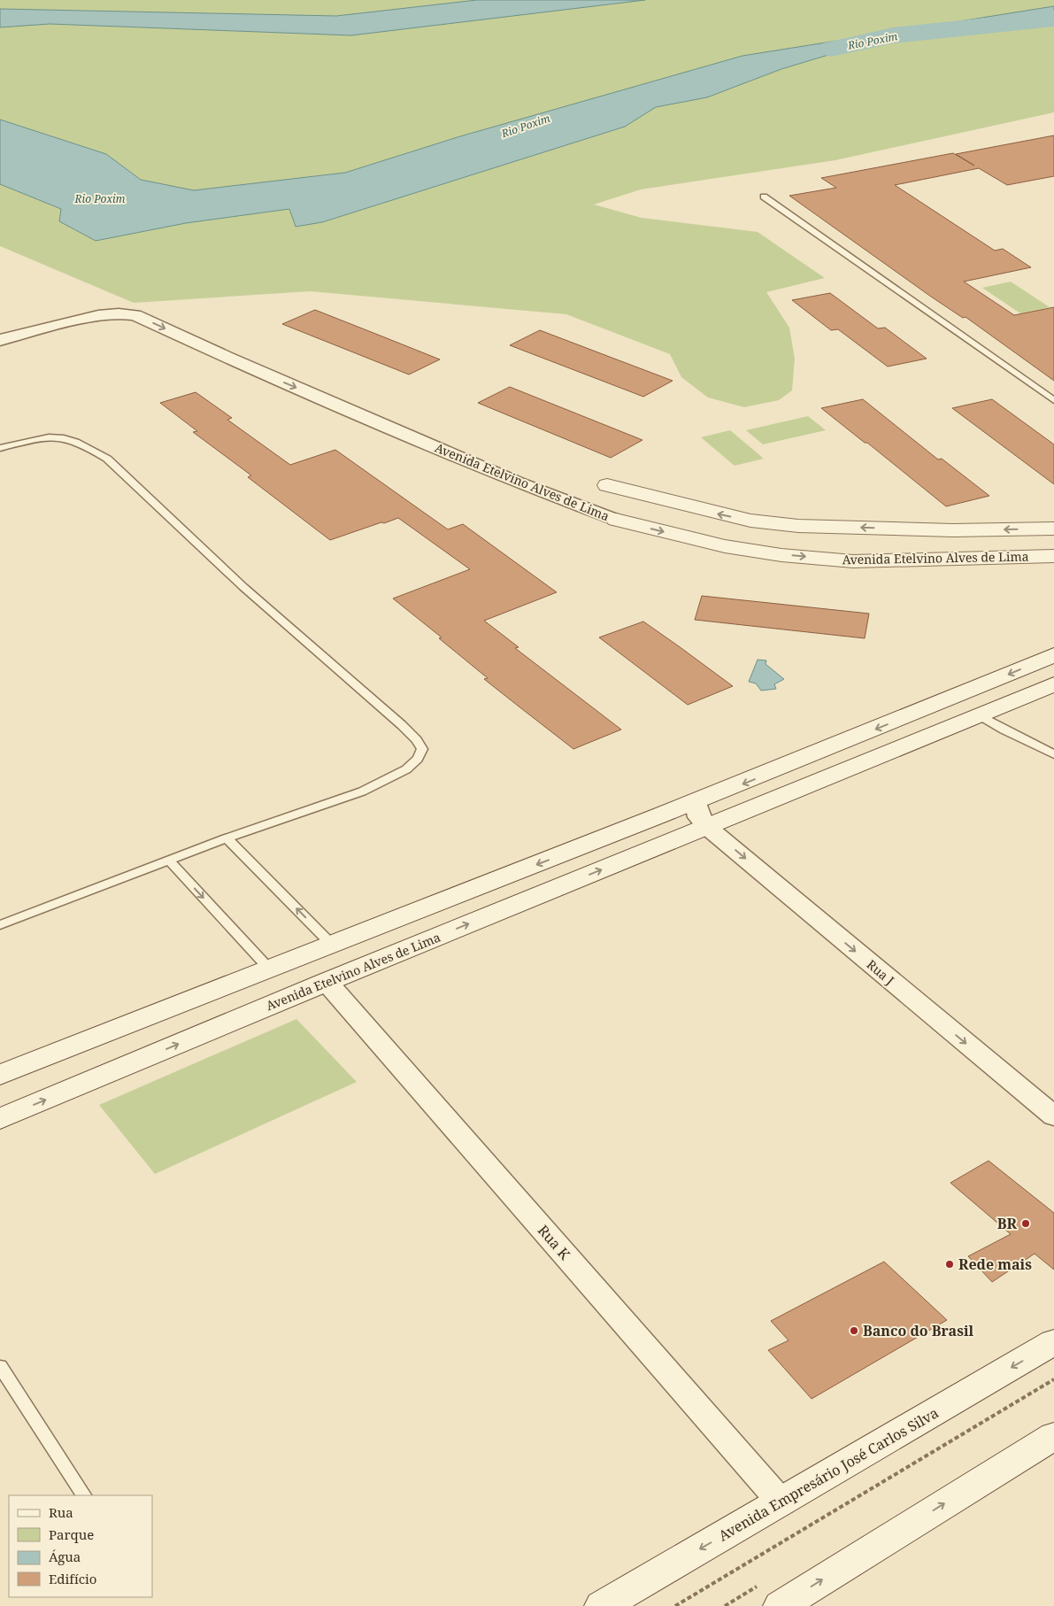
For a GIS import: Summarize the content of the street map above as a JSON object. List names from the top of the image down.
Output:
{
  "streets": {
    "main road": ["Avenida Etelvino Alves de Lima", "Avenida Empresário José Carlos Silva"],
    "street": ["Rua J", "Rua K"]
  },
  "crossings": [
    ["Avenida Etelvino Alves de Lima", "Rua J"],
    ["Avenida Etelvino Alves de Lima", "Rua K"],
    ["Rua K", "Avenida Empresário José Carlos Silva"]
  ],
  "one_way": ["Avenida Etelvino Alves de Lima", "Rua J"],
  "water": ["Rio Poxim"],
  "places": ["BR", "Rede mais", "Banco do Brasil"],
  "legend": [
    "Rua",
    "Parque",
    "Água",
    "Edifício"
  ]
}
